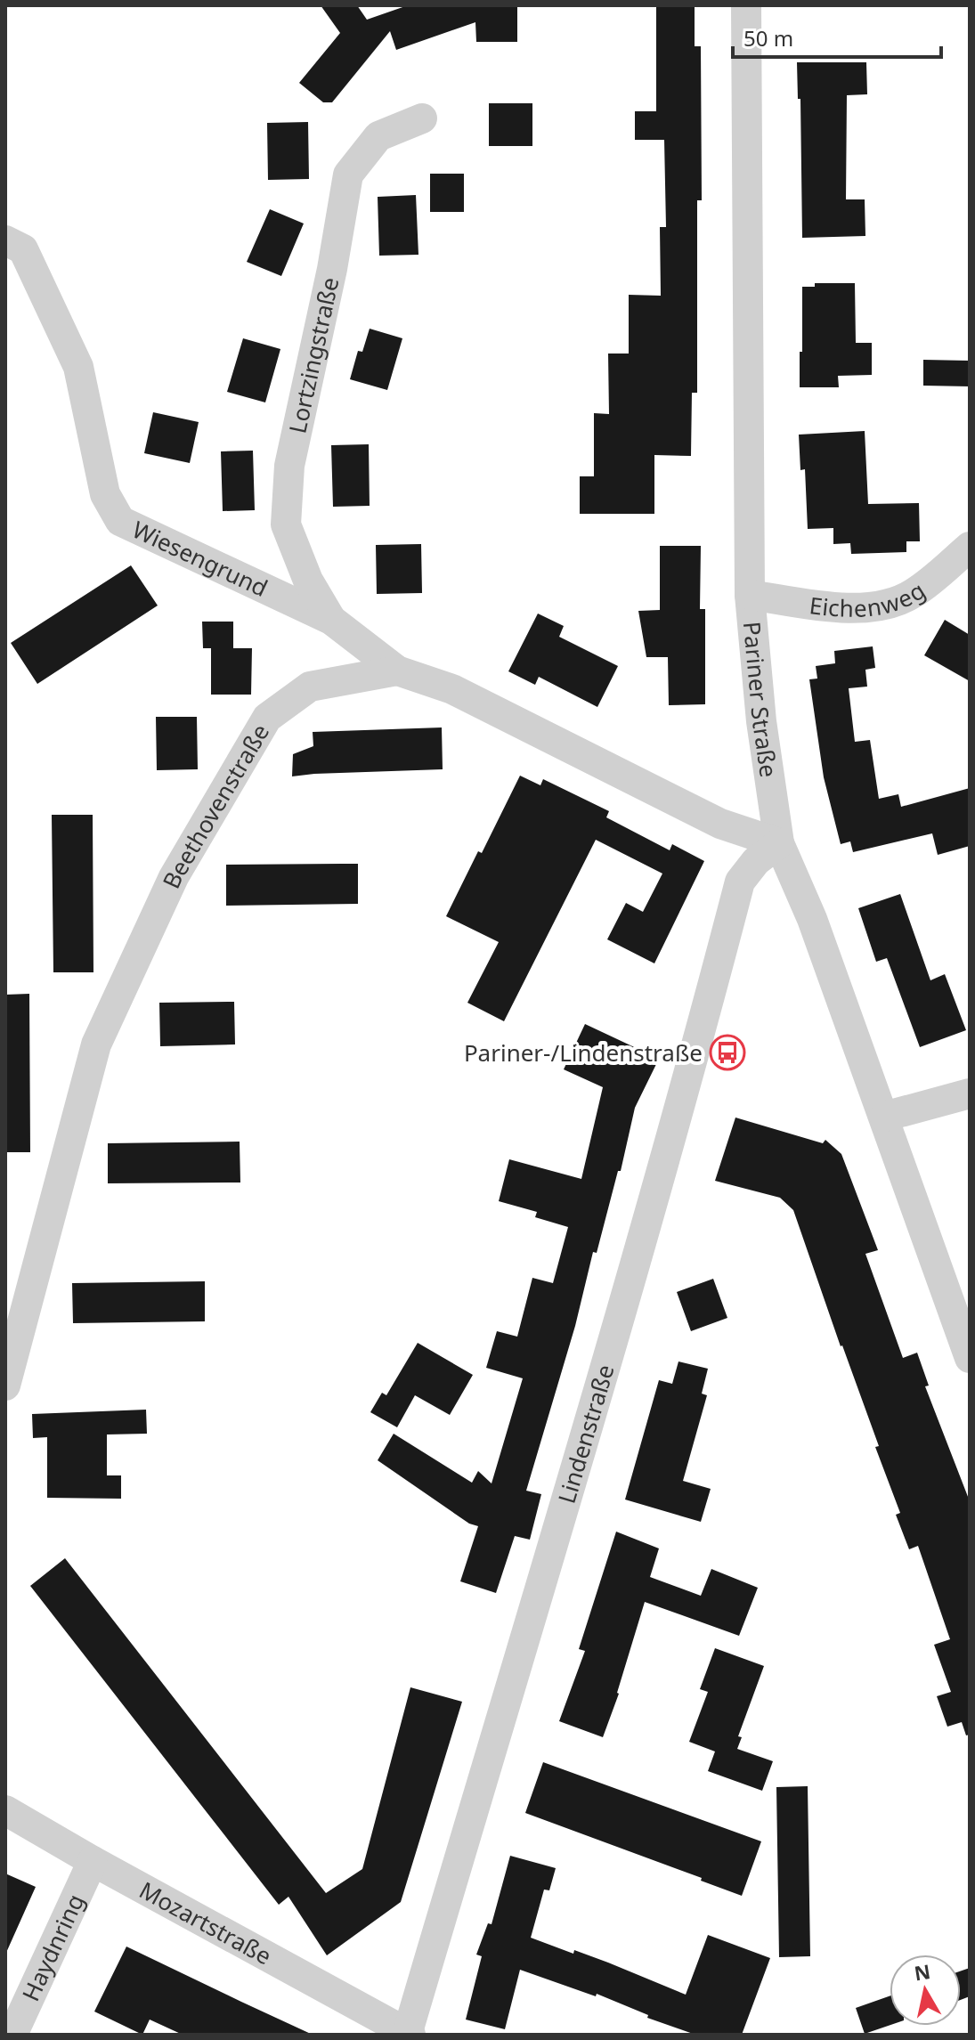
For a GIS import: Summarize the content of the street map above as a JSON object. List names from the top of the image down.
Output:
{
  "streets": {
    "street": [
      "Lortzingstraße",
      "Wiesengrund",
      "Eichenweg",
      "Pariner Straße",
      "Beethovenstraße",
      "Lindenstraße",
      "Mozartstraße",
      "Haydnring"
    ]
  },
  "crossings": [
    ["Lortzingstraße", "Wiesengrund"],
    ["Wiesengrund", "Beethovenstraße"],
    ["Eichenweg", "Pariner Straße"],
    ["Pariner Straße", "Beethovenstraße"],
    ["Pariner Straße", "Lindenstraße"],
    ["Beethovenstraße", "Lindenstraße"],
    ["Lindenstraße", "Mozartstraße"],
    ["Mozartstraße", "Haydnring"]
  ],
  "places": {
    "bus stop": ["Pariner-/Lindenstraße"]
  },
  "scale_bar": "50 m",
  "north": "top"
}
